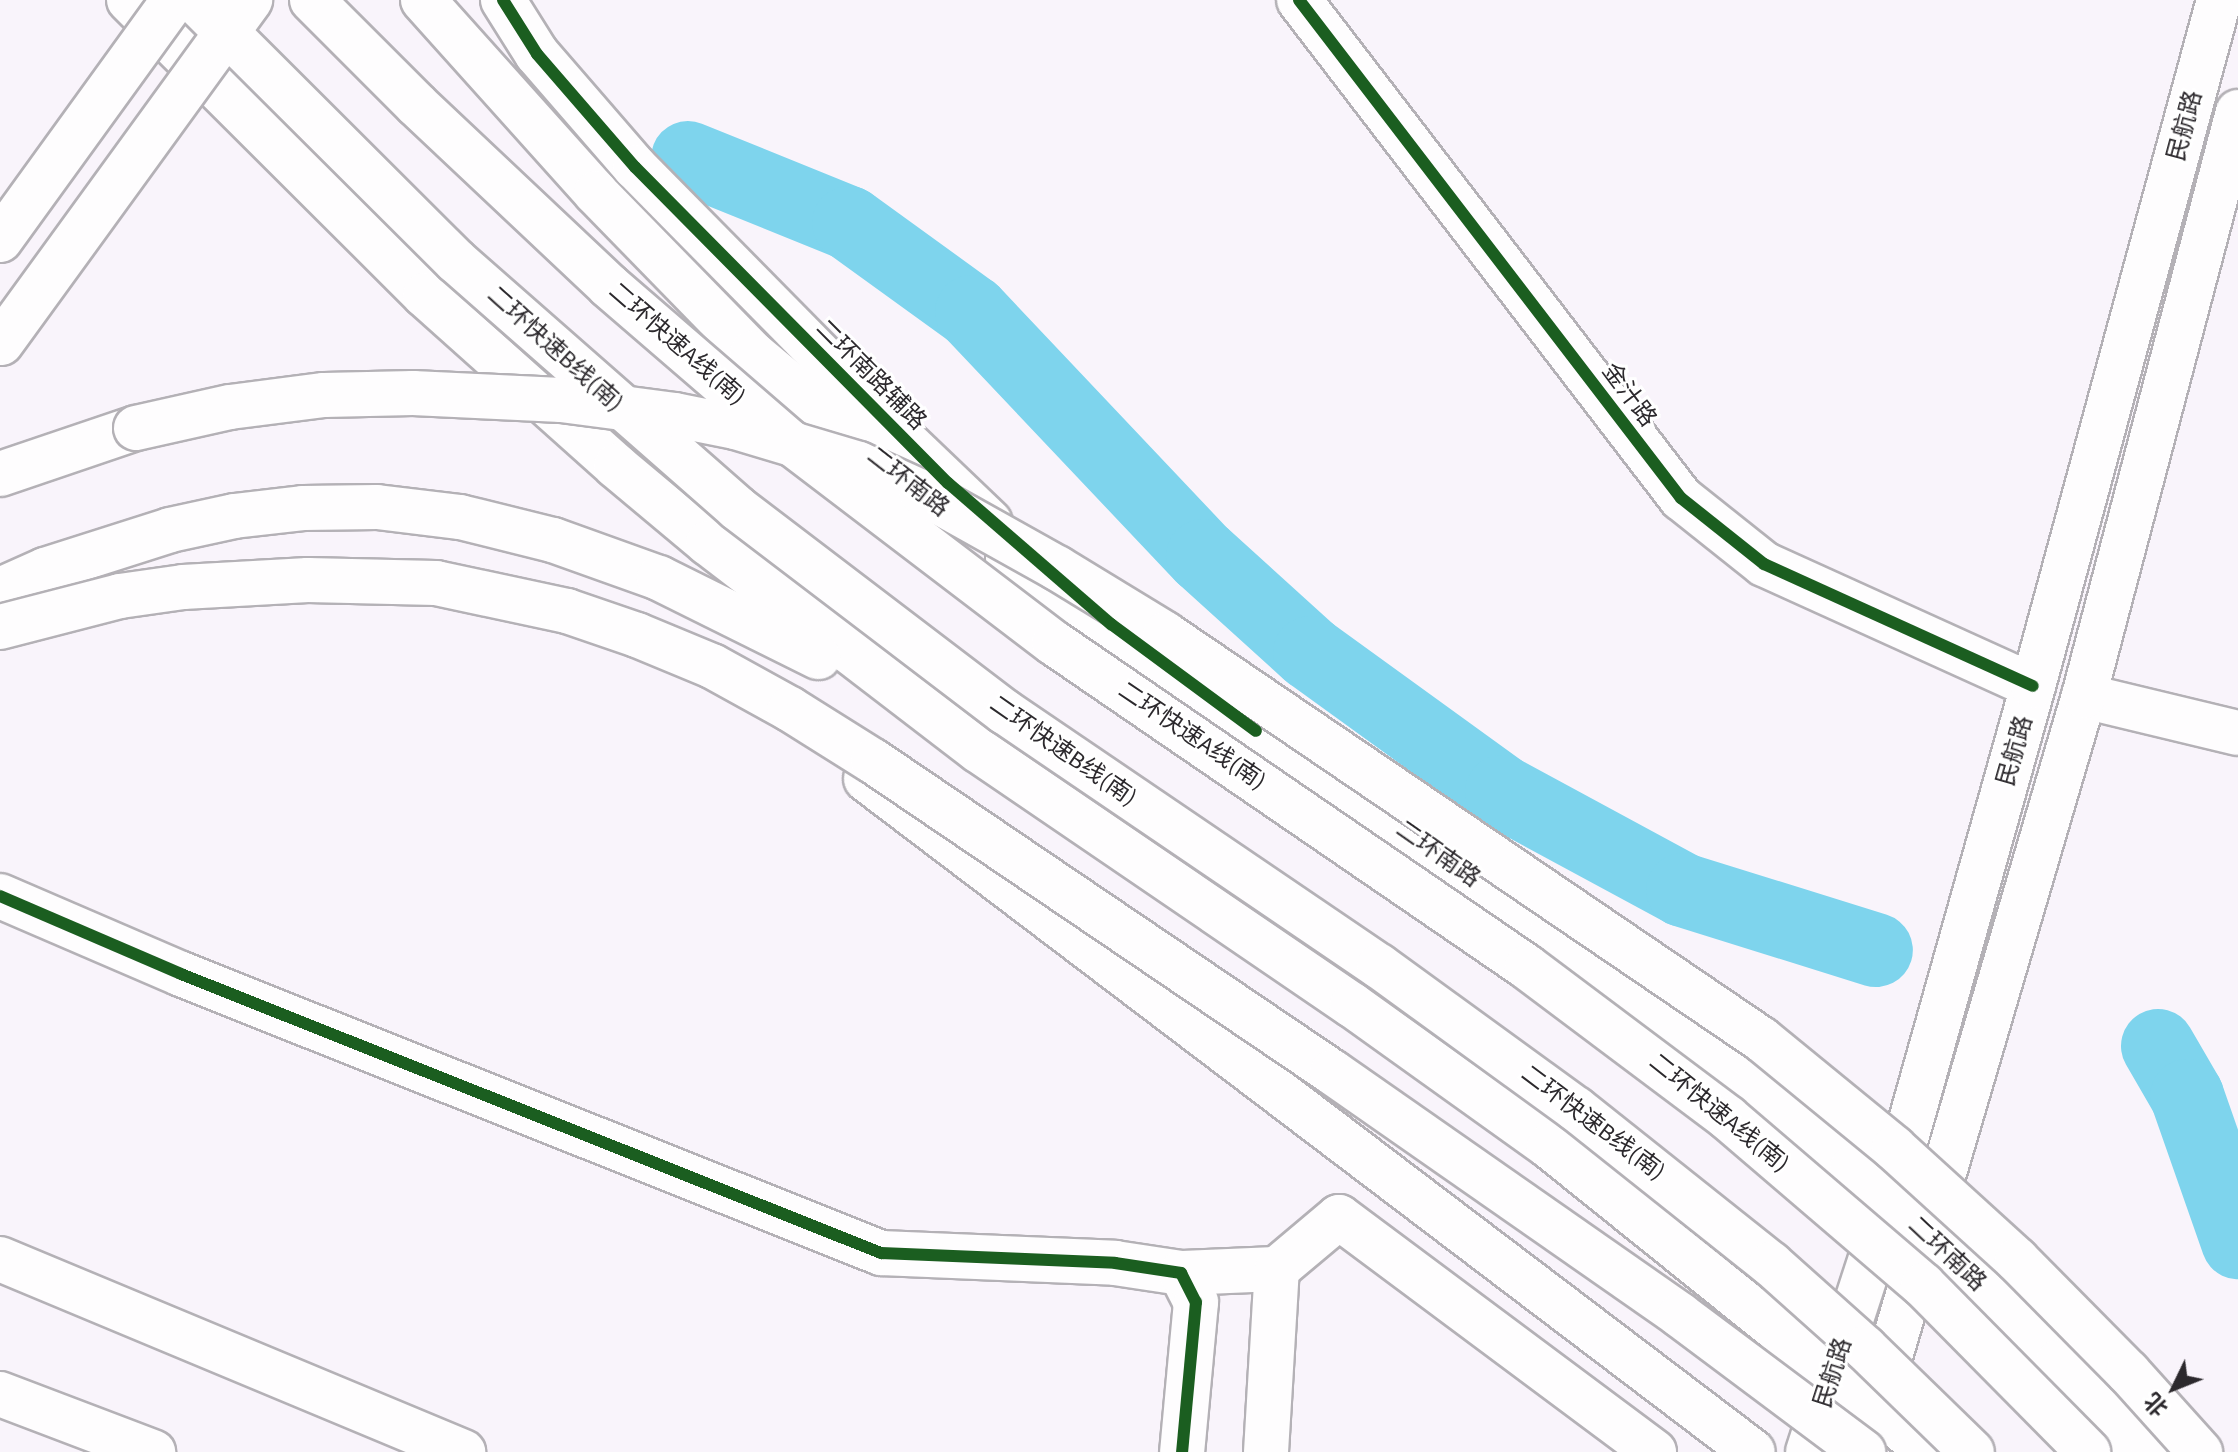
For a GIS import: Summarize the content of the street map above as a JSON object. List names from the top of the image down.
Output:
{
  "streets": {
    "main road": [
      "民航路",
      "二环快速A线(南)",
      "二环快速B线(南)",
      "二环南路辅路",
      "金汁路",
      "二环南路"
    ]
  },
  "crossings": [
    ["民航路", "金汁路"],
    ["民航路", "二环南路"],
    ["二环南路辅路", "二环南路"]
  ],
  "north": "bottom left"
}
